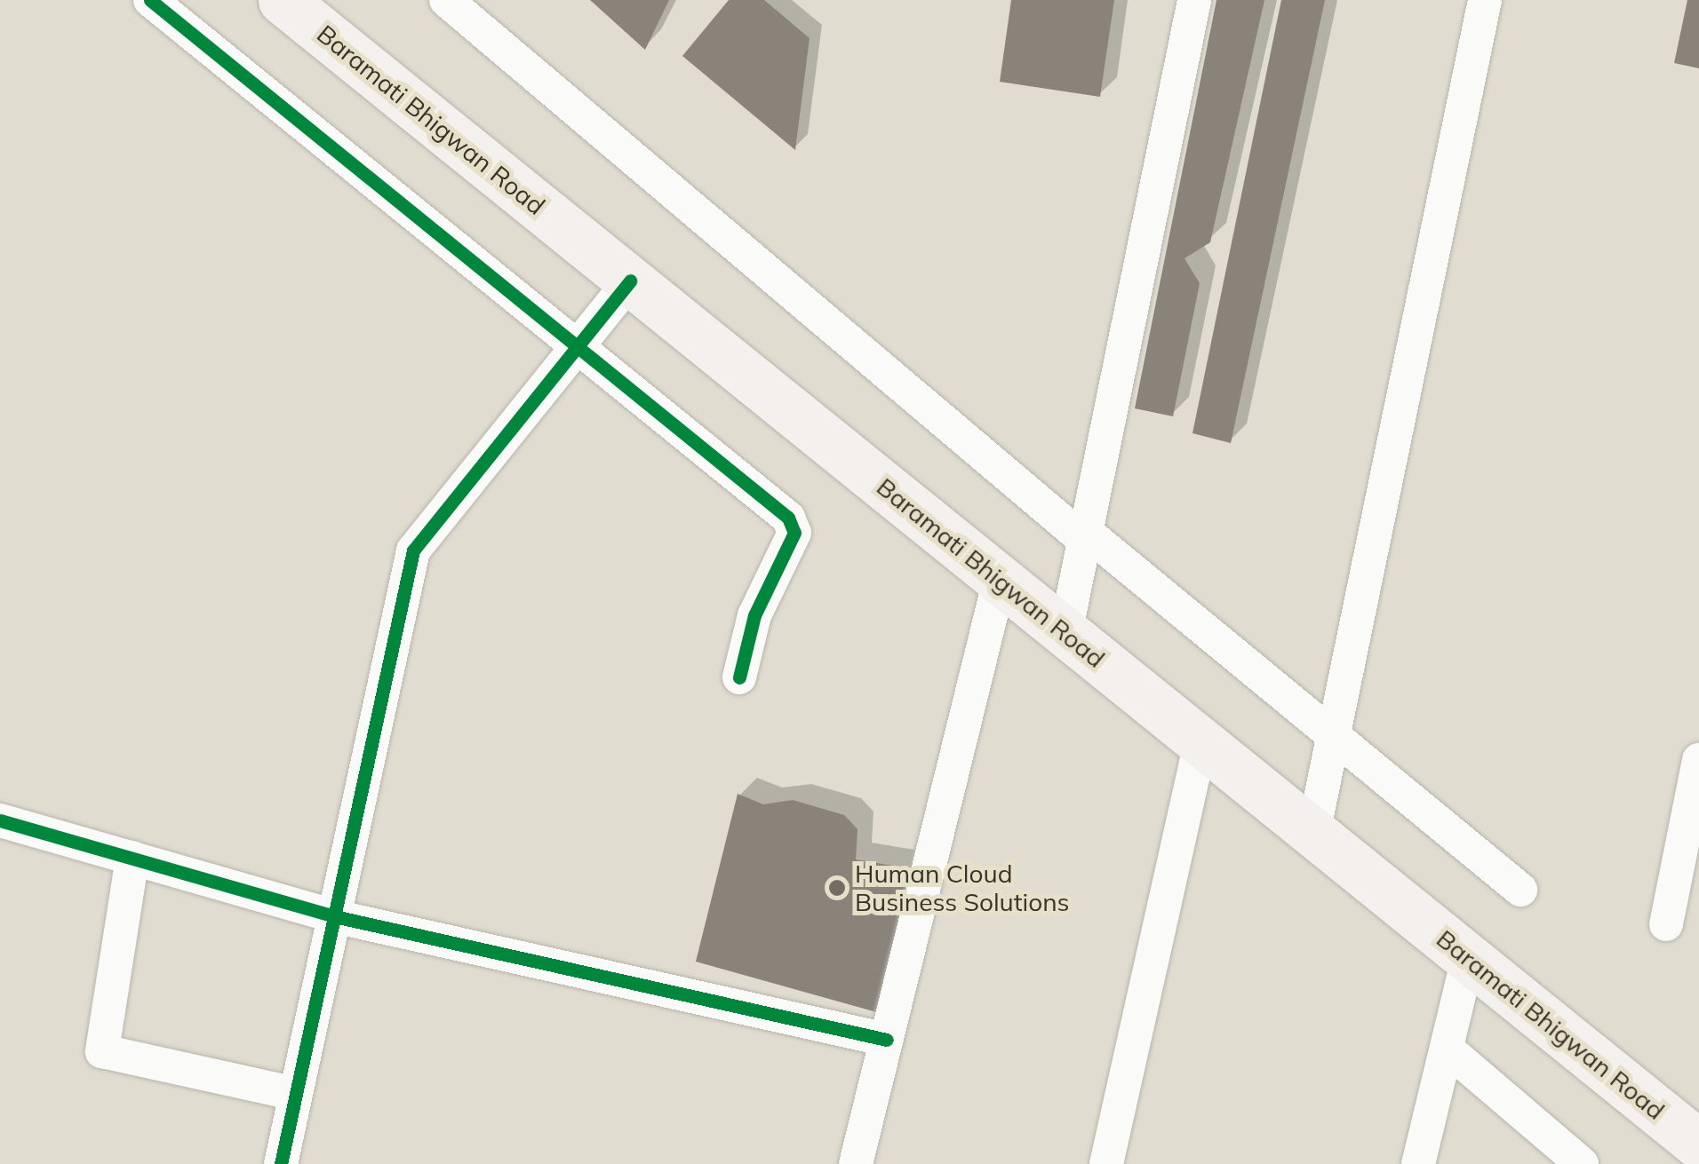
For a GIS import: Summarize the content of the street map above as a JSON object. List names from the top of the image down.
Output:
{
  "streets": {
    "main road": ["Baramati Bhigwan Road"]
  },
  "places": ["Human Cloud Business Solutions"]
}
